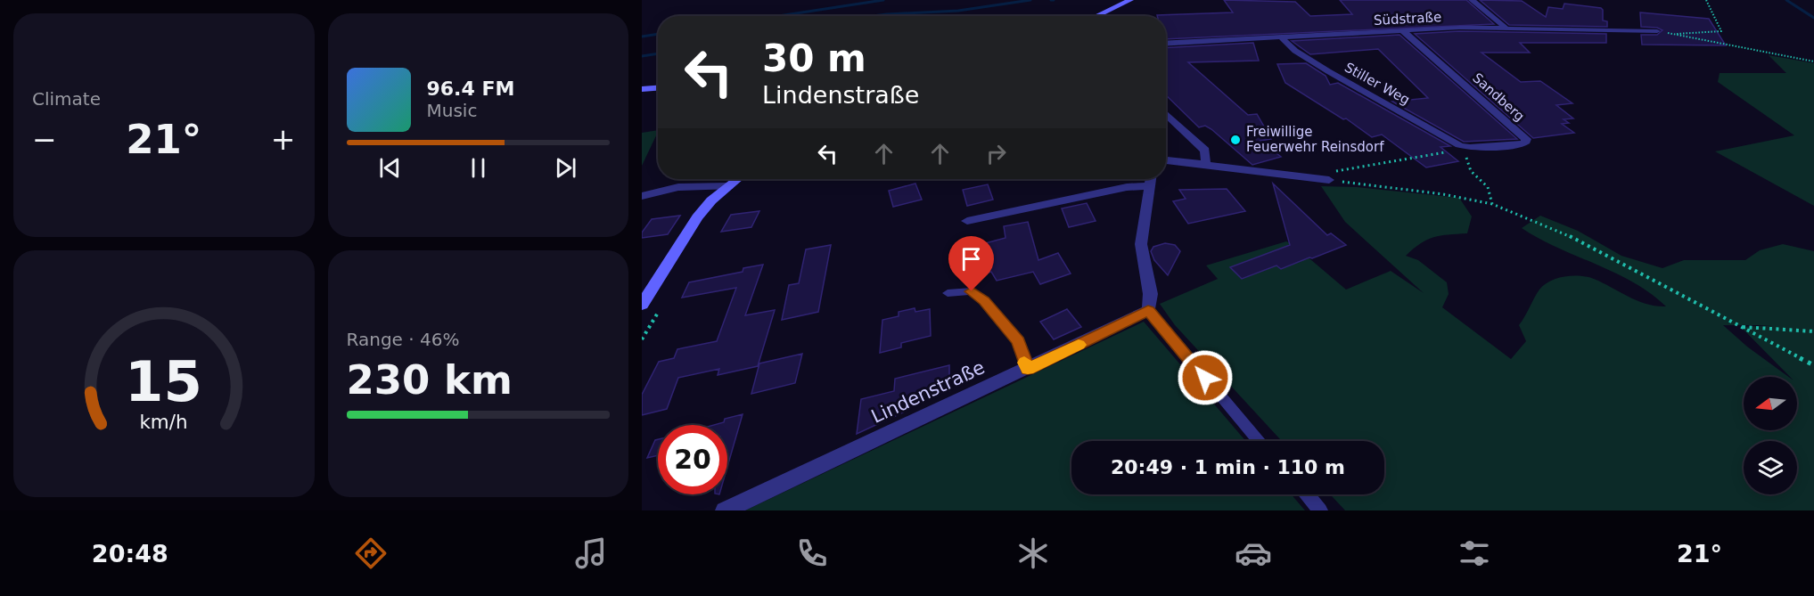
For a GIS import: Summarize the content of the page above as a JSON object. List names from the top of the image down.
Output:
{
  "streets": {
    "street": [
      "Südstraße",
      "Stiller Weg",
      "Sandberg",
      "Lindenstraße"
    ]
  },
  "crossings": [
    ["Südstraße", "Stiller Weg"],
    ["Südstraße", "Sandberg"],
    ["Stiller Weg", "Sandberg"]
  ],
  "places": ["Freiwillige Feuerwehr Reinsdorf"],
  "north": "left",
  "page": {
    "tile": [
      "Climate",
      ["Range · 46%", "230 km"]
    ],
    "turn": ["30 m", "Lindenstraße"],
    "song": ["96.4 FM", "Music"],
    "heat": ["−", "21°", "+"],
    "limit": "20",
    "trip": "20:49 · 1 min · 110 m",
    "tabs": ["20:48", "21°"],
    "gauge": ["15", "km/h"]
  }
}
